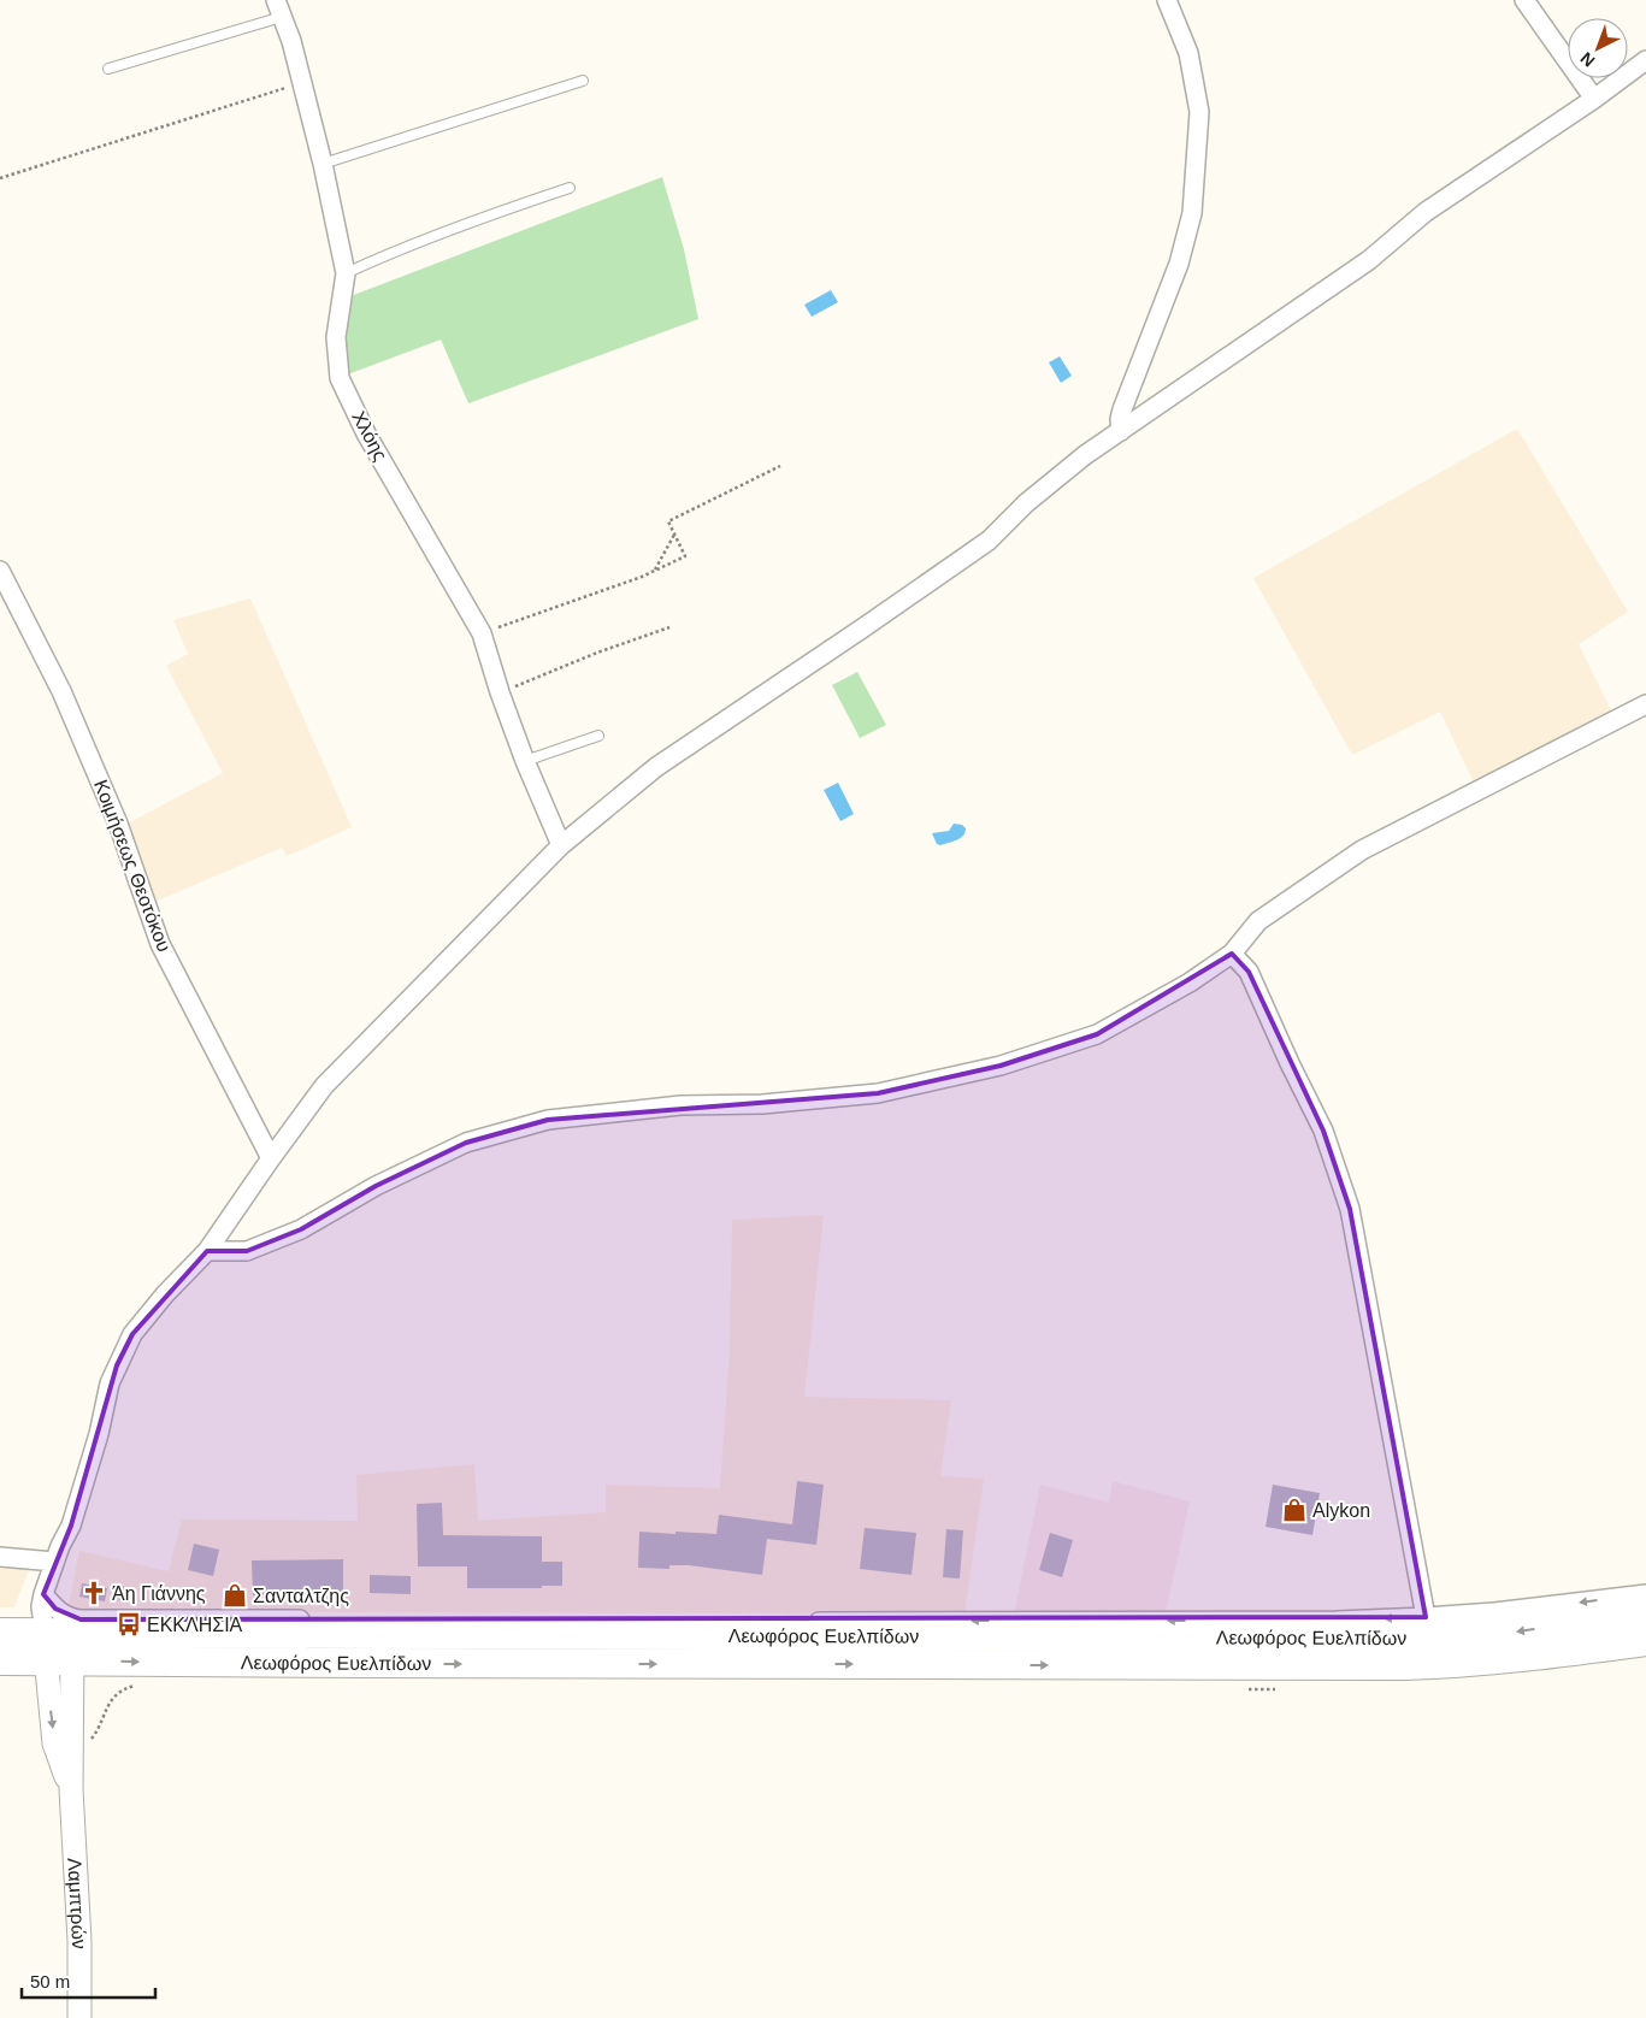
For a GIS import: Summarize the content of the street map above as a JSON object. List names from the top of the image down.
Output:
{
  "streets": {
    "main road": ["Λεωφόρος Ευελπίδων"],
    "street": ["Χλόης", "Κοιμήσεως Θεοτόκου", "Λαμπτρών"]
  },
  "crossings": [
    ["Λεωφόρος Ευελπίδων", "Λαμπτρών"]
  ],
  "places": {
    "shop": ["Alykon", "Σανταλτζης"],
    "church": ["Άη Γιάννης"],
    "bus stop": ["ΕΚΚΛΗΣΙΑ"]
  },
  "scale_bar": "50 m",
  "north": "bottom left"
}
